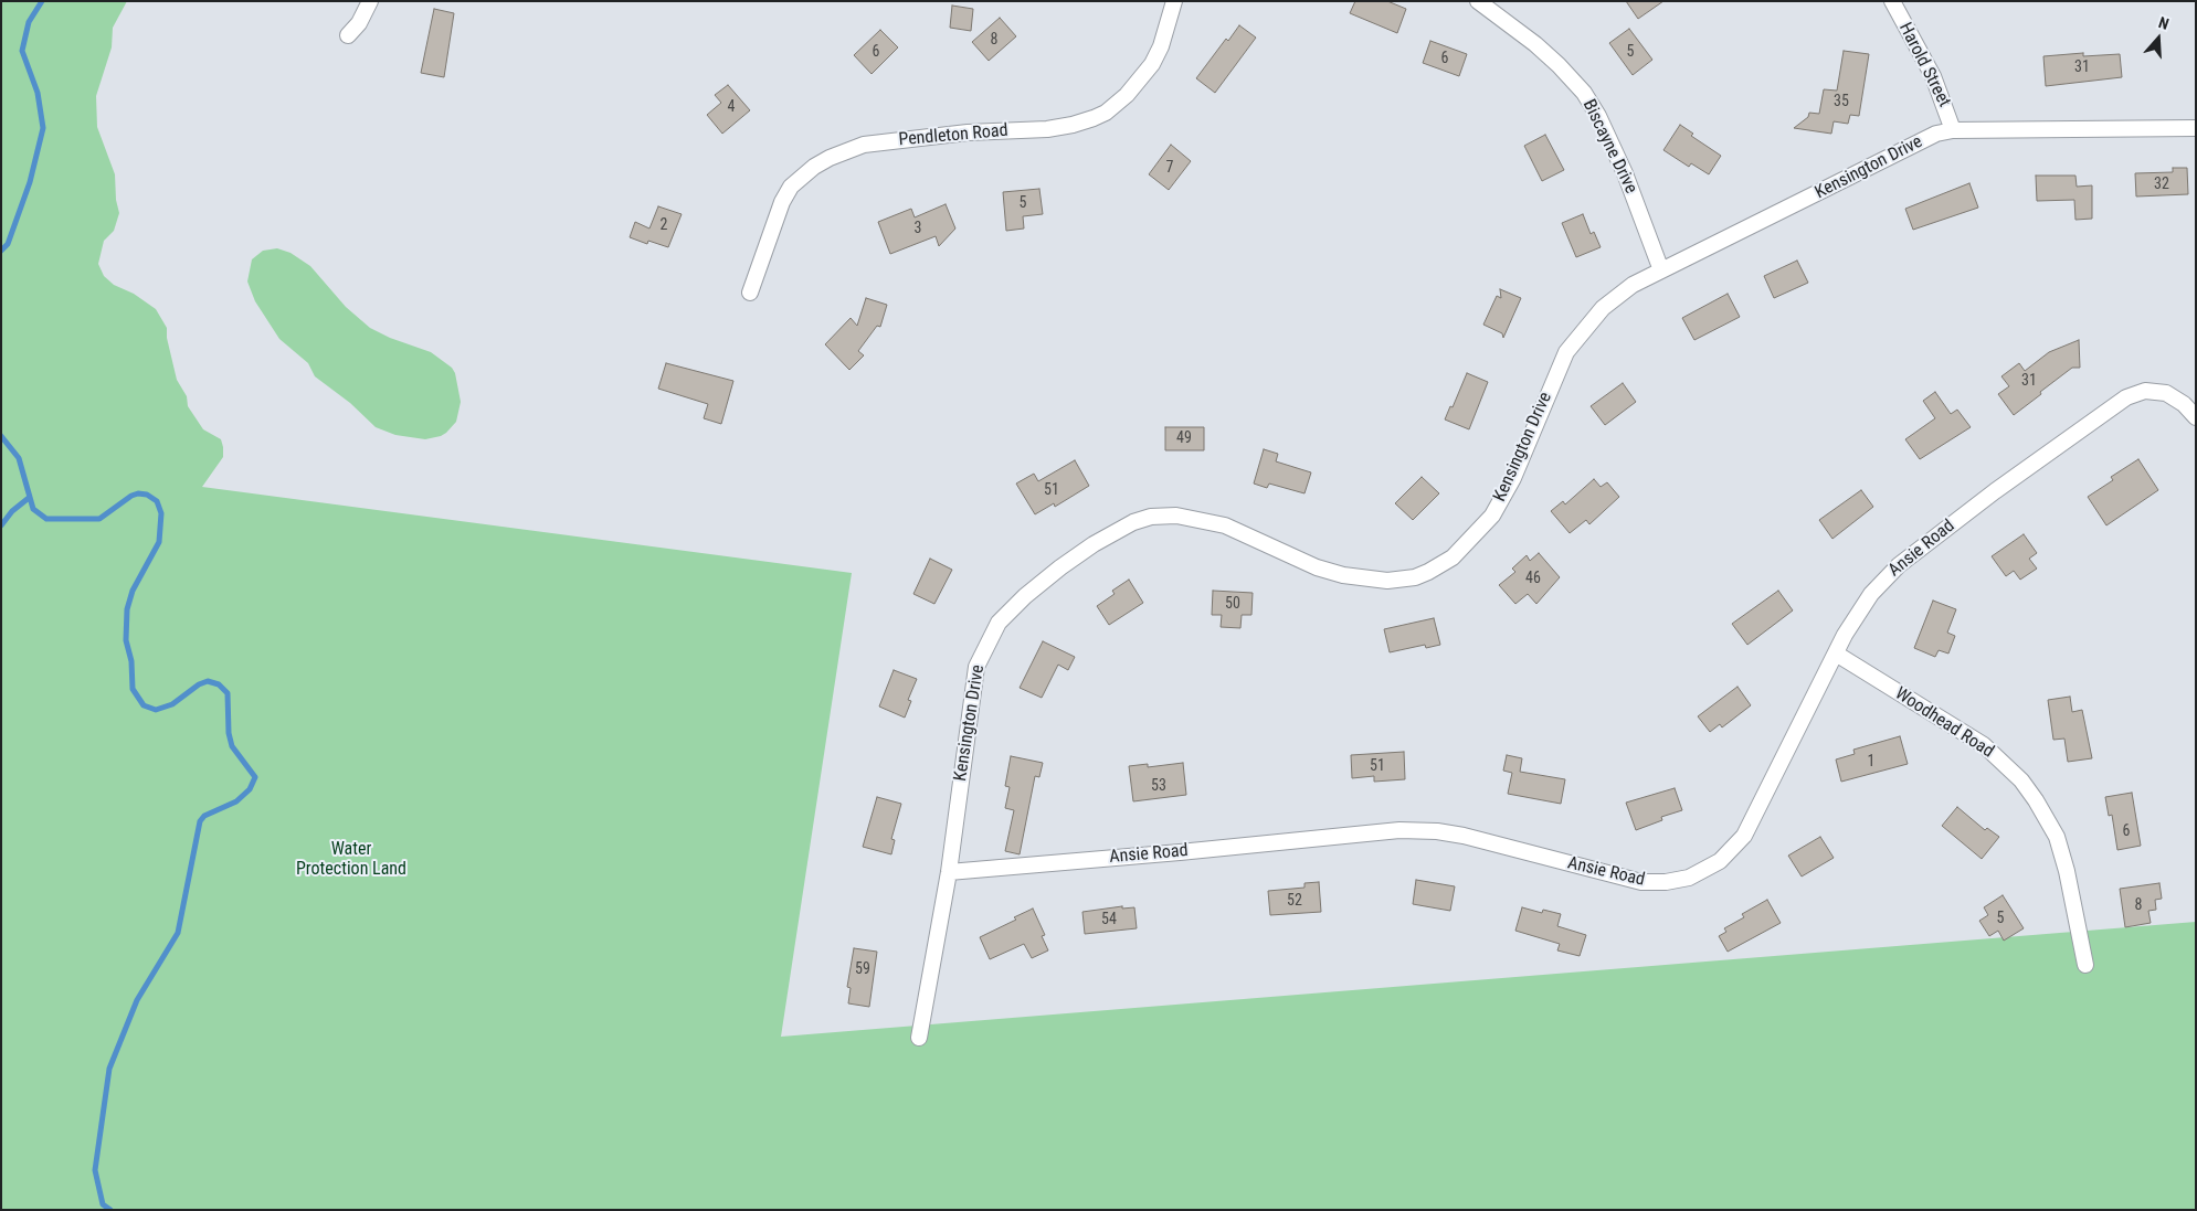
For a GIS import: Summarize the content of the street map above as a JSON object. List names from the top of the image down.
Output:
{
  "streets": {
    "street": [
      "Harold Street",
      "Pendleton Road",
      "Biscayne Drive",
      "Kensington Drive",
      "Ansie Road",
      "Woodhead Road"
    ]
  },
  "crossings": [
    ["Harold Street", "Kensington Drive"],
    ["Biscayne Drive", "Kensington Drive"],
    ["Kensington Drive", "Ansie Road"],
    ["Ansie Road", "Woodhead Road"]
  ],
  "parks": ["Water Protection Land"],
  "house_numbers": [
    "8",
    "6",
    "5",
    "6",
    "31",
    "35",
    "4",
    "7",
    "32",
    "5",
    "2",
    "3",
    "31",
    "49",
    "51",
    "46",
    "50",
    "1",
    "51",
    "53",
    "6",
    "52",
    "8",
    "5",
    "54",
    "59"
  ],
  "north": "top"
}
